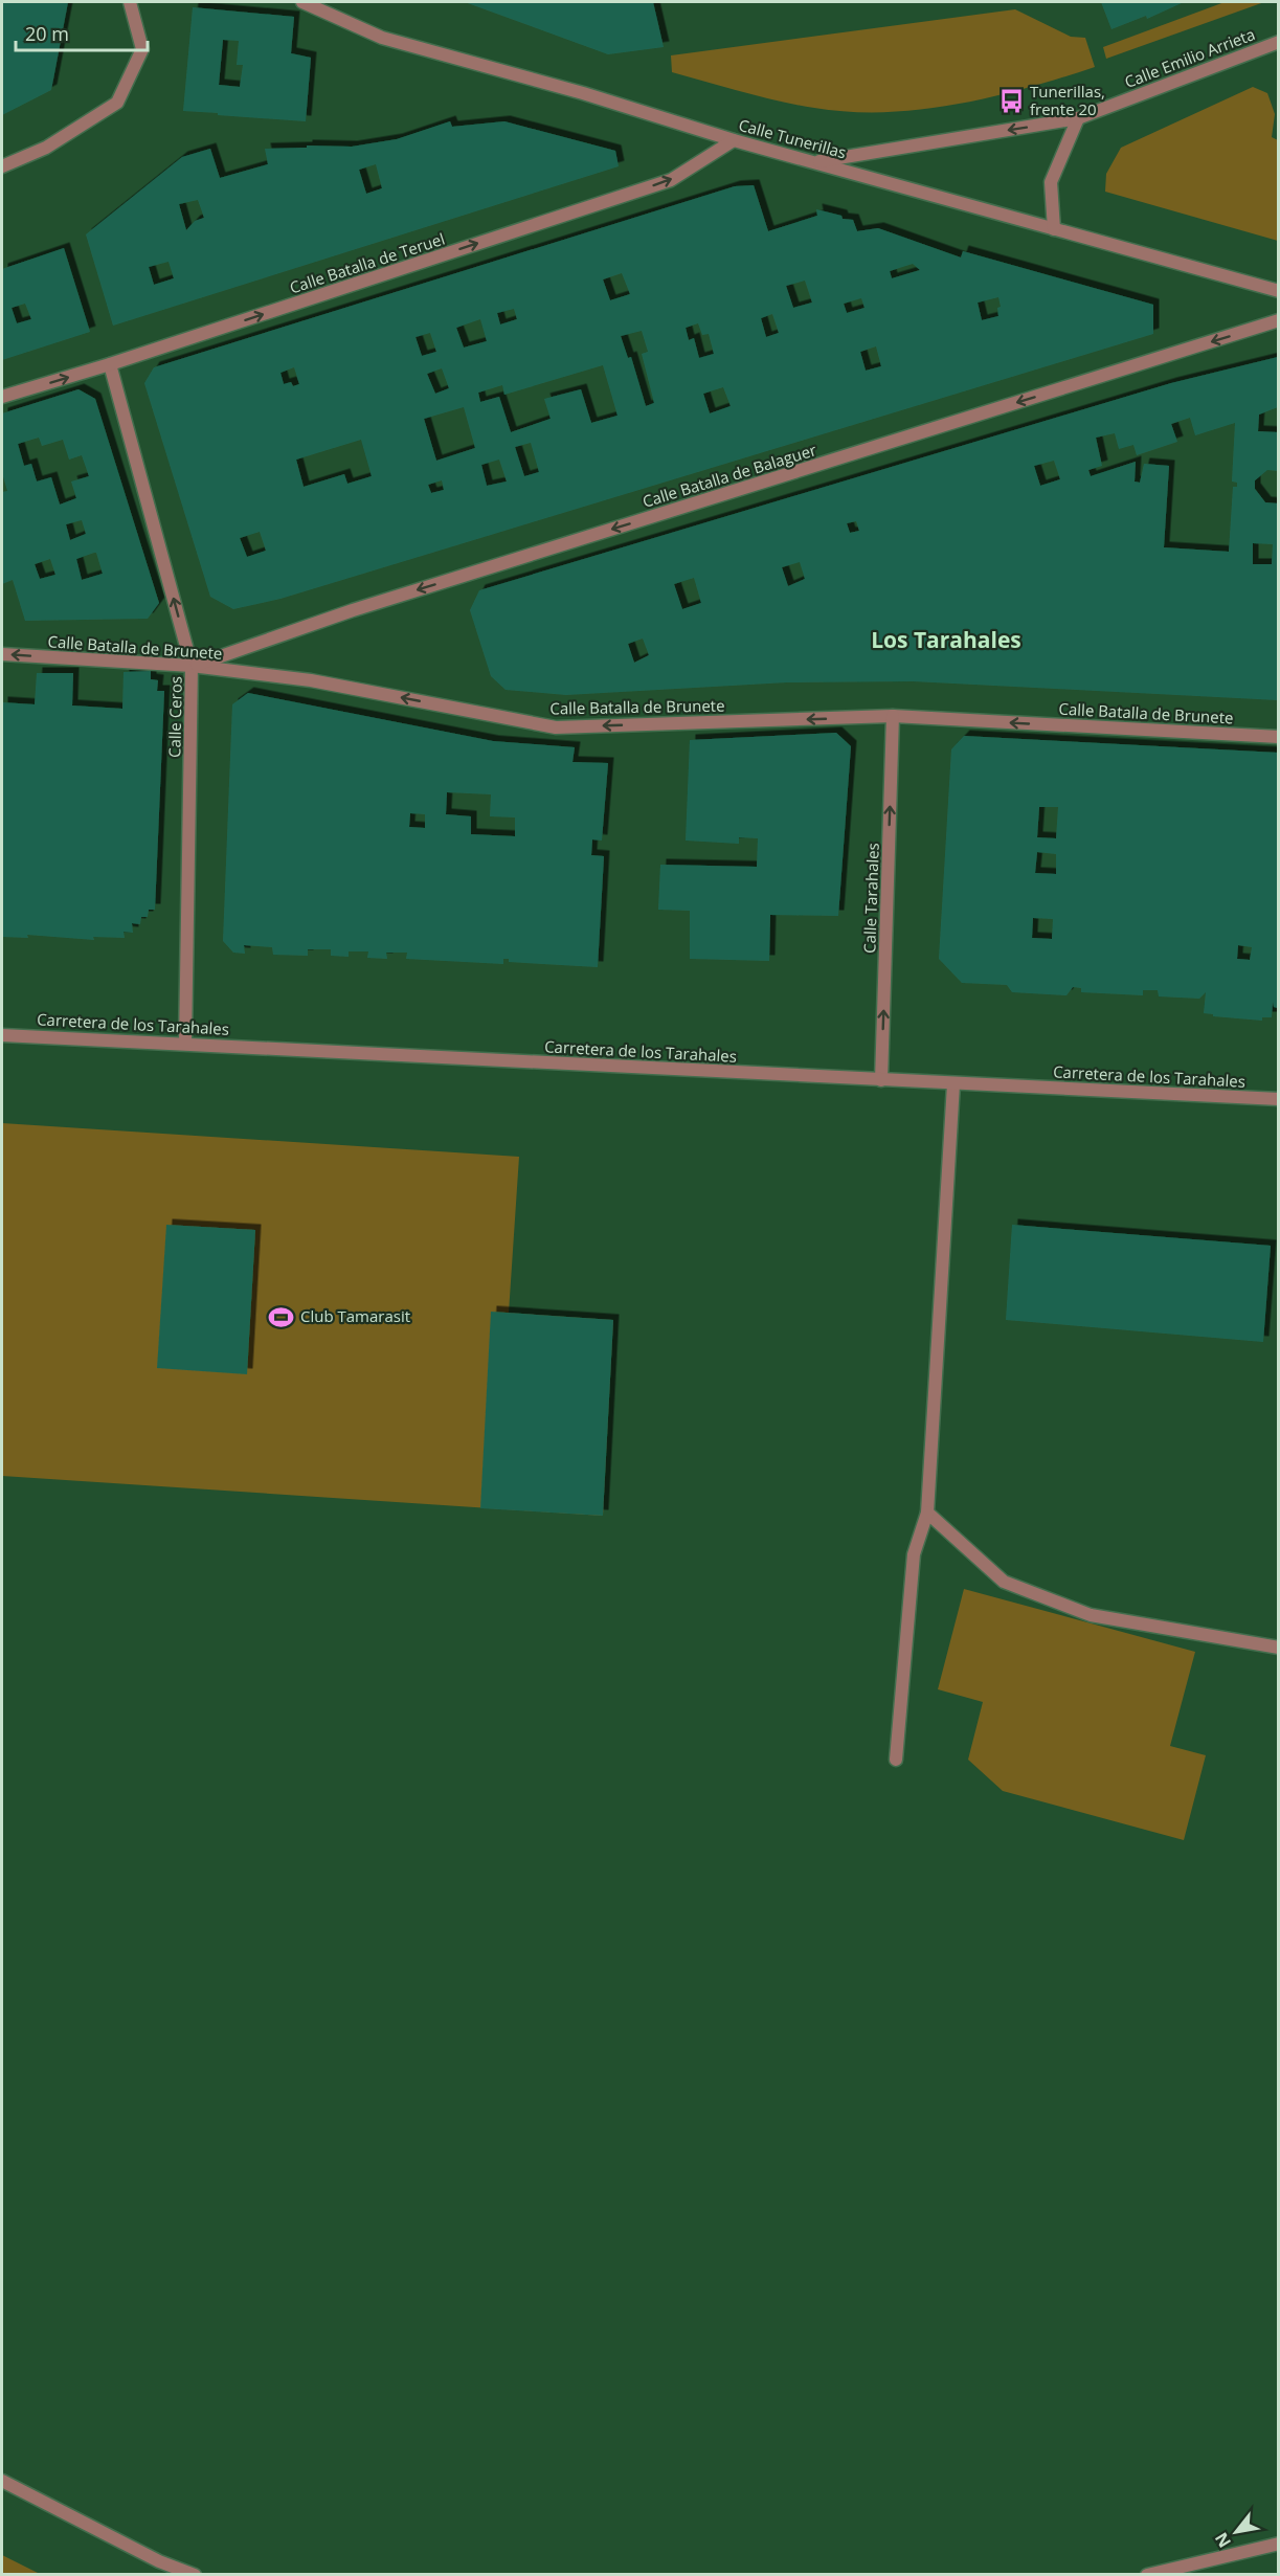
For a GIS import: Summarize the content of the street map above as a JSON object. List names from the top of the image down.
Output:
{
  "streets": {
    "street": [
      "Calle Emilio Arrieta",
      "Calle Tunerillas",
      "Calle Batalla de Teruel",
      "Calle Batalla de Balaguer",
      "Calle Batalla de Brunete",
      "Calle Ceros",
      "Calle Tarahales",
      "Carretera de los Tarahales"
    ]
  },
  "crossings": [
    ["Calle Emilio Arrieta", "Calle Tunerillas"],
    ["Calle Tunerillas", "Calle Batalla de Teruel"],
    ["Calle Batalla de Teruel", "Calle Ceros"],
    ["Calle Batalla de Balaguer", "Calle Batalla de Brunete"],
    ["Calle Batalla de Balaguer", "Calle Ceros"],
    ["Calle Batalla de Brunete", "Calle Ceros"],
    ["Calle Batalla de Brunete", "Calle Tarahales"],
    ["Calle Ceros", "Carretera de los Tarahales"],
    ["Calle Tarahales", "Carretera de los Tarahales"]
  ],
  "one_way": [
    "Calle Emilio Arrieta",
    "Calle Batalla de Teruel",
    "Calle Batalla de Balaguer",
    "Calle Batalla de Brunete",
    "Calle Ceros",
    "Calle Tarahales"
  ],
  "districts": ["Los Tarahales"],
  "places": {
    "bus stop": ["Tunerillas, frente 20"],
    "sports": ["Club Tamarasit"]
  },
  "scale_bar": "20 m",
  "north": "bottom left"
}
